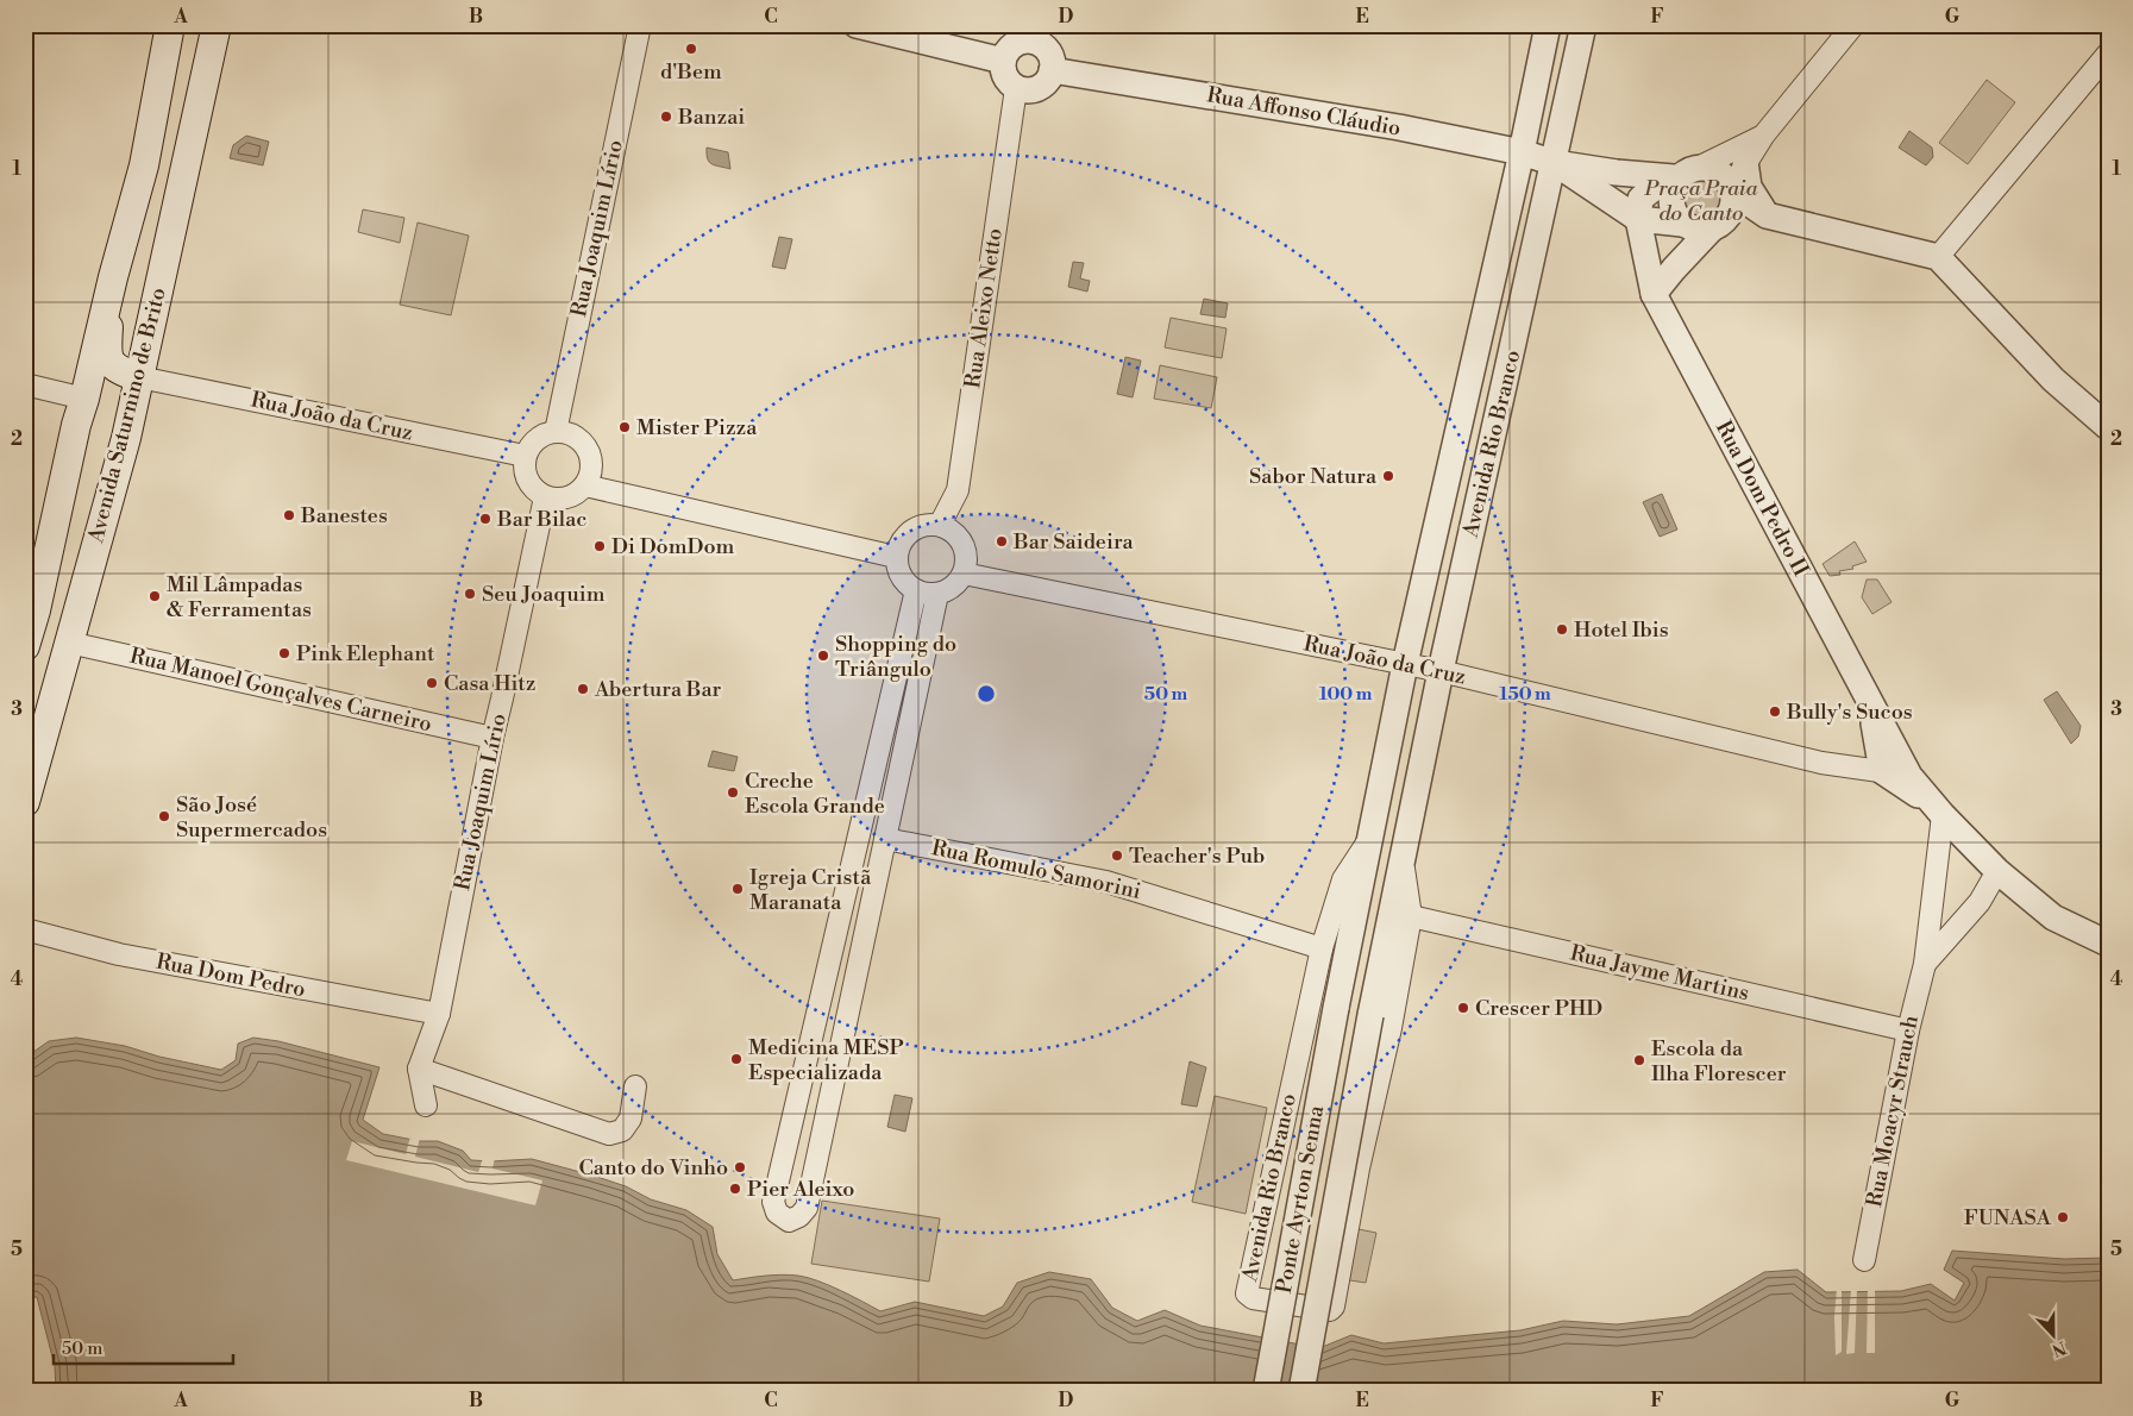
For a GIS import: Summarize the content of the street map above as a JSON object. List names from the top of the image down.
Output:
{
  "streets": {
    "main road": ["Avenida Saturnino de Brito"],
    "street": [
      "Rua Affonso Cláudio",
      "Rua Joaquim Lírio",
      "Rua Aleixo Netto",
      "Rua João da Cruz",
      "Avenida Rio Branco",
      "Rua Dom Pedro II",
      "Rua Manoel Gonçalves Carneiro",
      "Rua Romulo Samorini",
      "Rua Jayme Martins",
      "Rua Dom Pedro",
      "Rua Moacyr Strauch",
      "Ponte Ayrton Senna"
    ]
  },
  "crossings": [
    ["Rua Affonso Cláudio", "Rua Aleixo Netto"],
    ["Rua Affonso Cláudio", "Avenida Rio Branco"],
    ["Rua Affonso Cláudio", "Rua Dom Pedro II"],
    ["Rua Joaquim Lírio", "Rua João da Cruz"],
    ["Rua Joaquim Lírio", "Rua Manoel Gonçalves Carneiro"],
    ["Rua Joaquim Lírio", "Rua Dom Pedro"],
    ["Rua Aleixo Netto", "Rua João da Cruz"],
    ["Avenida Saturnino de Brito", "Rua João da Cruz"],
    ["Avenida Saturnino de Brito", "Rua Manoel Gonçalves Carneiro"],
    ["Rua João da Cruz", "Avenida Rio Branco"],
    ["Rua João da Cruz", "Rua Dom Pedro II"],
    ["Avenida Rio Branco", "Rua Romulo Samorini"],
    ["Avenida Rio Branco", "Rua Jayme Martins"],
    ["Avenida Rio Branco", "Ponte Ayrton Senna"],
    ["Rua Dom Pedro II", "Rua Moacyr Strauch"],
    ["Rua Jayme Martins", "Rua Moacyr Strauch"]
  ],
  "parks": ["Praça Praia do Canto"],
  "places": [
    "d'Bem",
    "Banzai",
    "Mister Pizza",
    "Sabor Natura",
    "Banestes",
    "Bar Bilac",
    "Bar Saideira",
    "Di DomDom",
    "Seu Joaquim",
    "Mil Lâmpadas & Ferramentas",
    "Hotel Ibis",
    "Pink Elephant",
    "Shopping do Triângulo",
    "Casa Hitz",
    "Abertura Bar",
    "Bully's Sucos",
    "Creche Escola Grande",
    "São José Supermercados",
    "Teacher's Pub",
    "Igreja Cristã Maranata",
    "Crescer PHD",
    "Medicina MESP Especializada",
    "Escola da Ilha Florescer",
    "Canto do Vinho",
    "Pier Aleixo",
    "FUNASA"
  ],
  "scale_bar": "50 m",
  "north": "bottom",
  "grid": {
    "columns": [
      "A",
      "B",
      "C",
      "D",
      "E",
      "F",
      "G"
    ],
    "rows": [
      "1",
      "2",
      "3",
      "4",
      "5"
    ]
  },
  "rings": ["50 m", "100 m", "150 m"]
}
